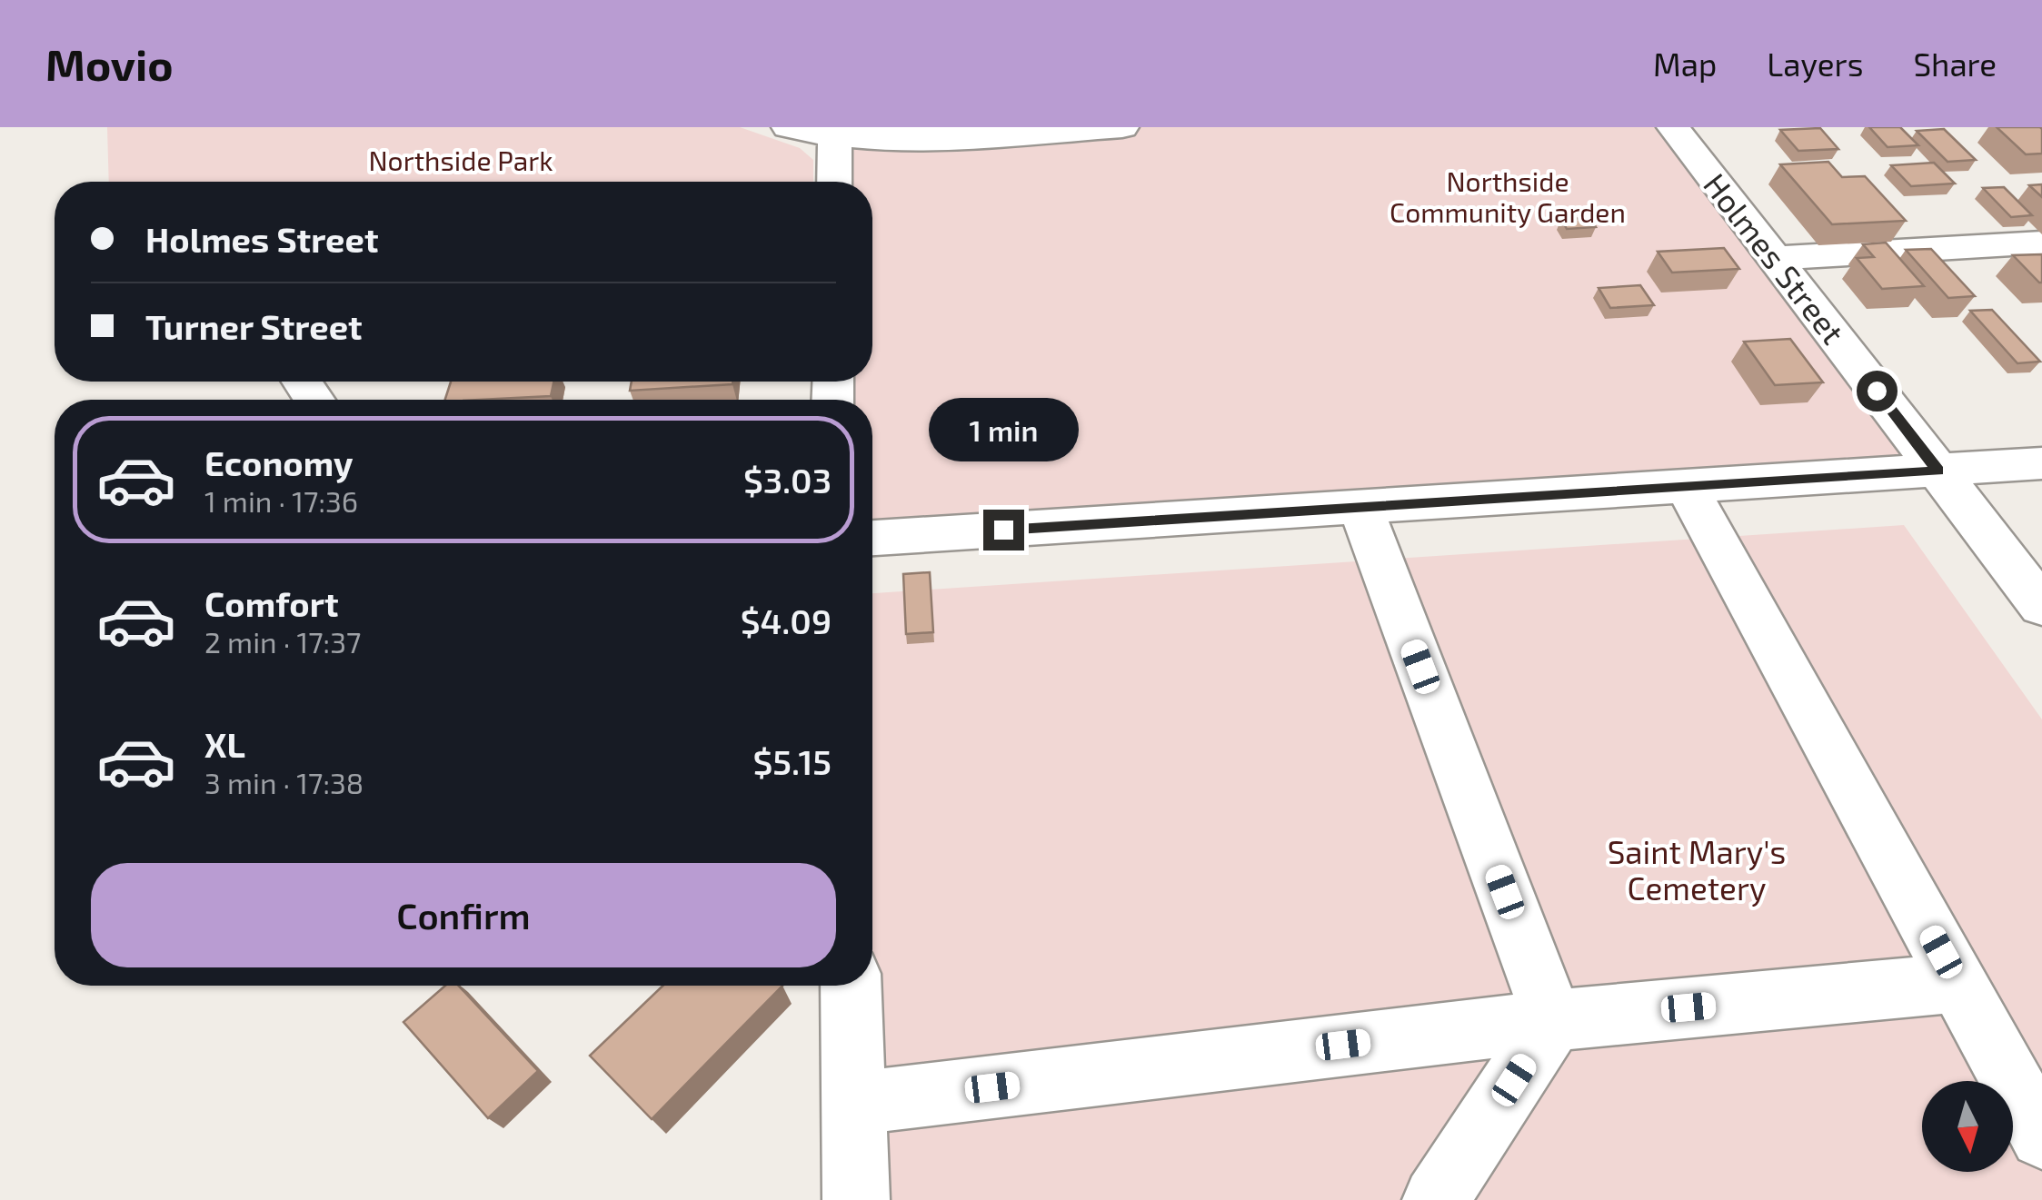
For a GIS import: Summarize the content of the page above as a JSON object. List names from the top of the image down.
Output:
{
  "streets": {
    "street": ["Holmes Street"]
  },
  "parks": ["Northside Park", "Northside Community Garden", "Saint Mary's Cemetery"],
  "north": "bottom",
  "page": {
    "header": "Movio",
    "nav": ["Map", "Layers", "Share"],
    "banner": ["Holmes Street", "Turner Street"],
    "bubble": "1 min",
    "list": [
      {
        "name": "Economy",
        "note": "1 min · 17:36",
        "value": "$3.03"
      },
      {
        "name": "Comfort",
        "note": "2 min · 17:37",
        "value": "$4.09"
      },
      {
        "name": "XL",
        "note": "3 min · 17:38",
        "value": "$5.15"
      }
    ],
    "buttons": "Confirm"
  }
}
